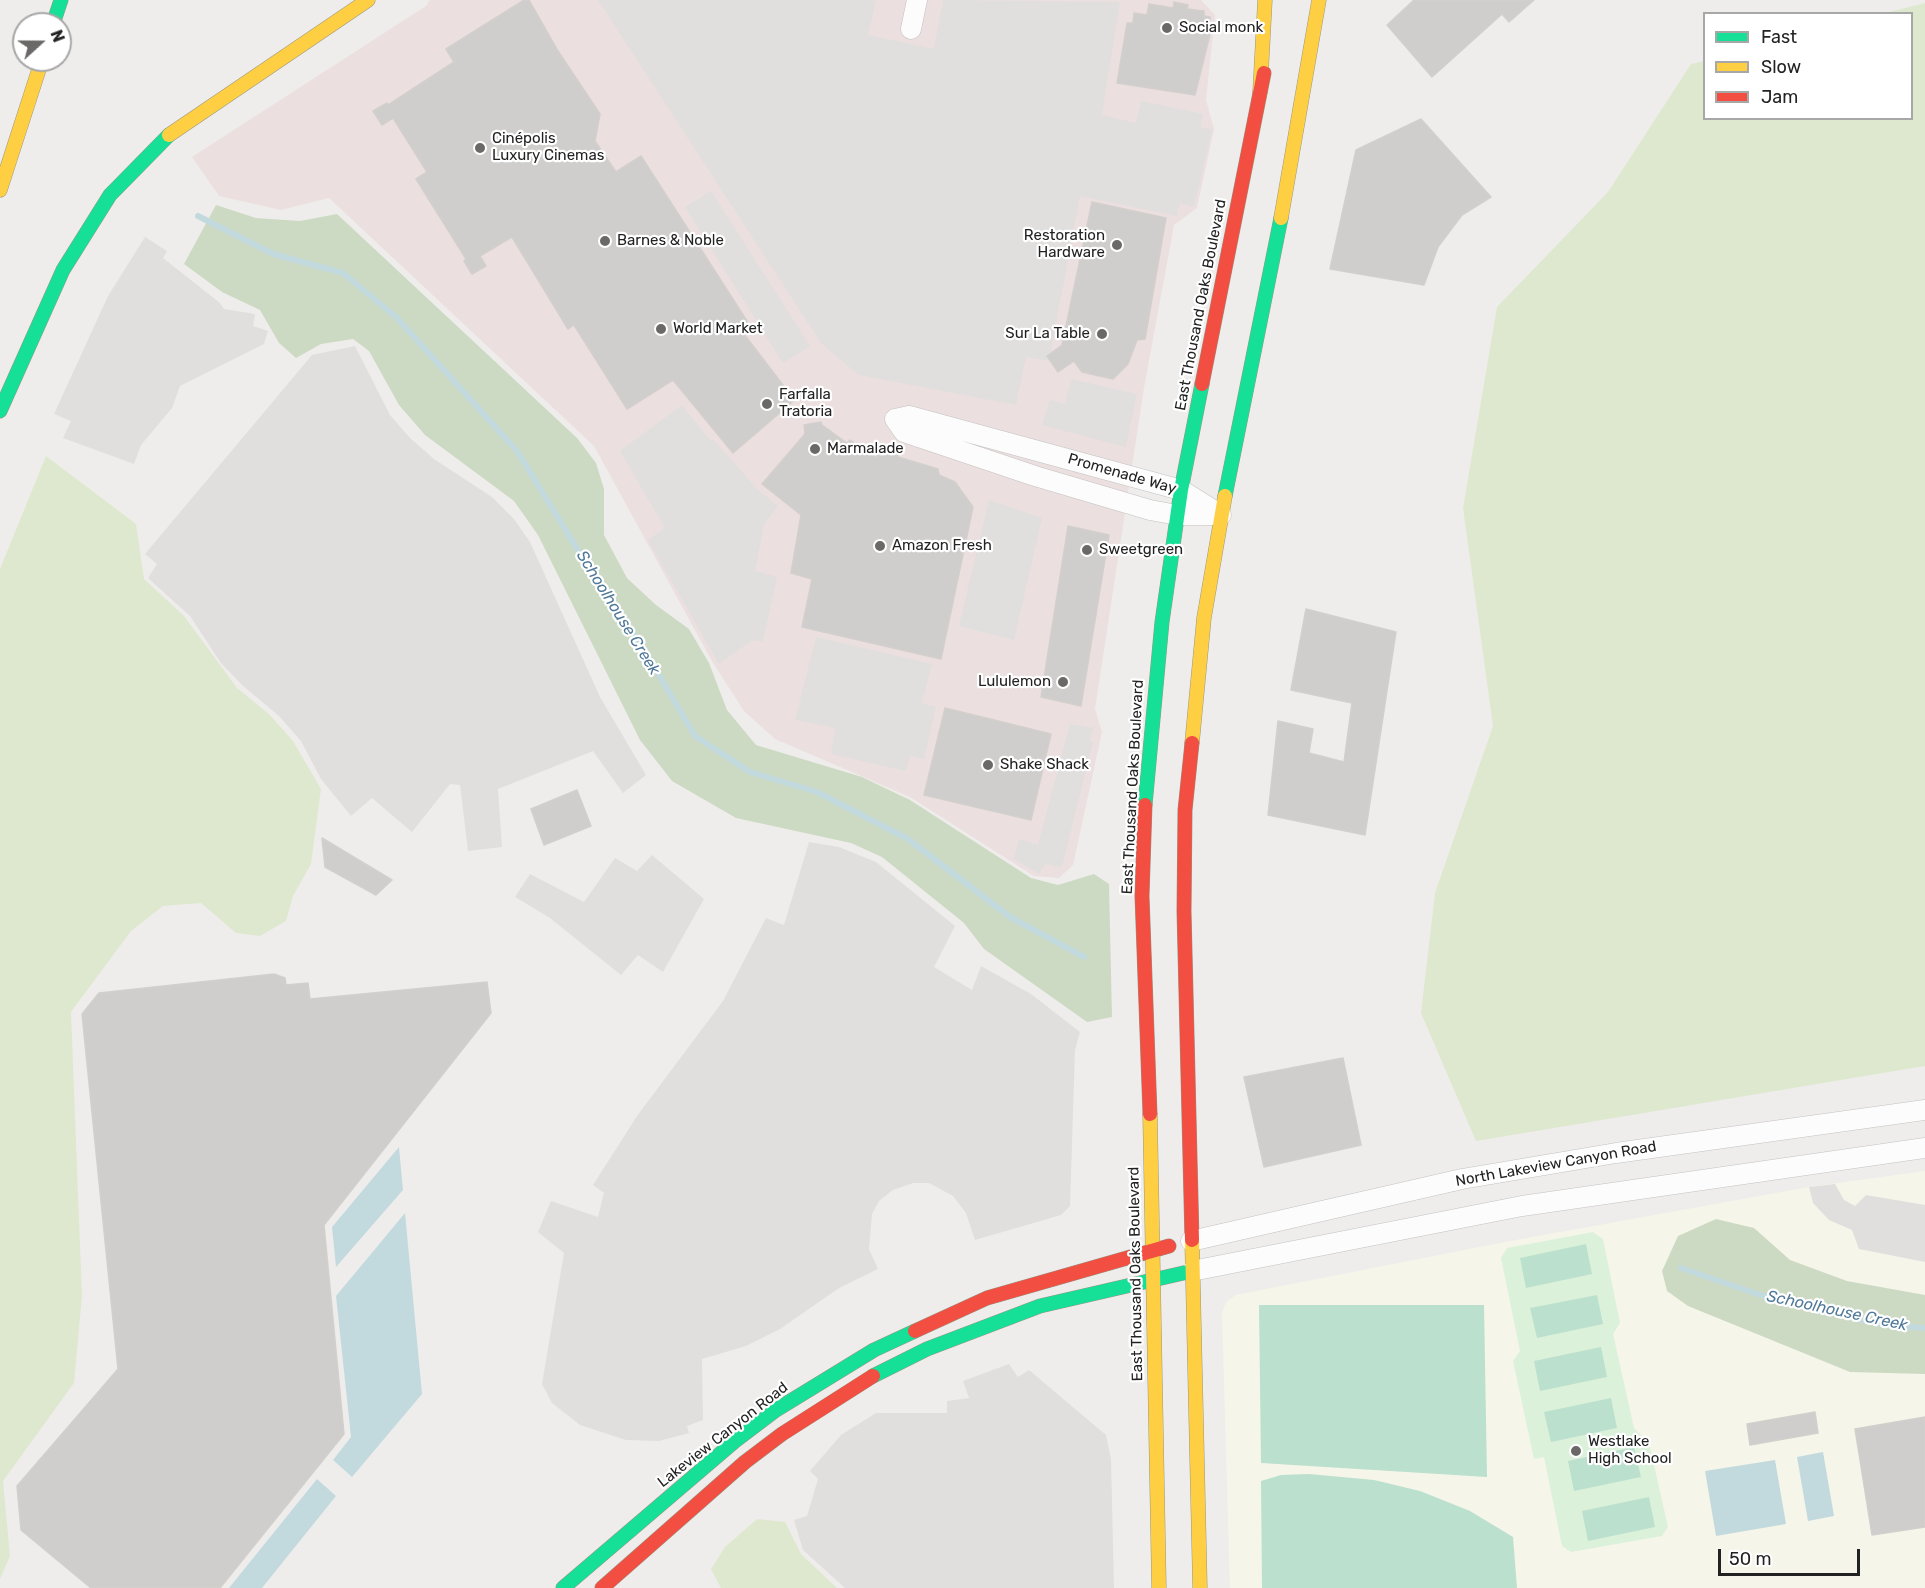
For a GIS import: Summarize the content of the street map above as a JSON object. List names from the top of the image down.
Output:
{
  "streets": {
    "main road": ["East Thousand Oaks Boulevard", "Lakeview Canyon Road"],
    "street": ["Promenade Way", "North Lakeview Canyon Road"]
  },
  "crossings": [
    ["East Thousand Oaks Boulevard", "Promenade Way"],
    ["East Thousand Oaks Boulevard", "Lakeview Canyon Road"],
    ["North Lakeview Canyon Road", "Lakeview Canyon Road"]
  ],
  "water": ["Schoolhouse Creek"],
  "places": [
    "Social monk",
    "Cinépolis Luxury Cinemas",
    "Barnes & Noble",
    "Restoration Hardware",
    "World Market",
    "Sur La Table",
    "Farfalla Tratoria",
    "Marmalade",
    "Amazon Fresh",
    "Sweetgreen",
    "Lululemon",
    "Shake Shack",
    "Westlake High School"
  ],
  "legend": ["Fast", "Slow", "Jam"],
  "scale_bar": "50 m",
  "north": "right"
}
